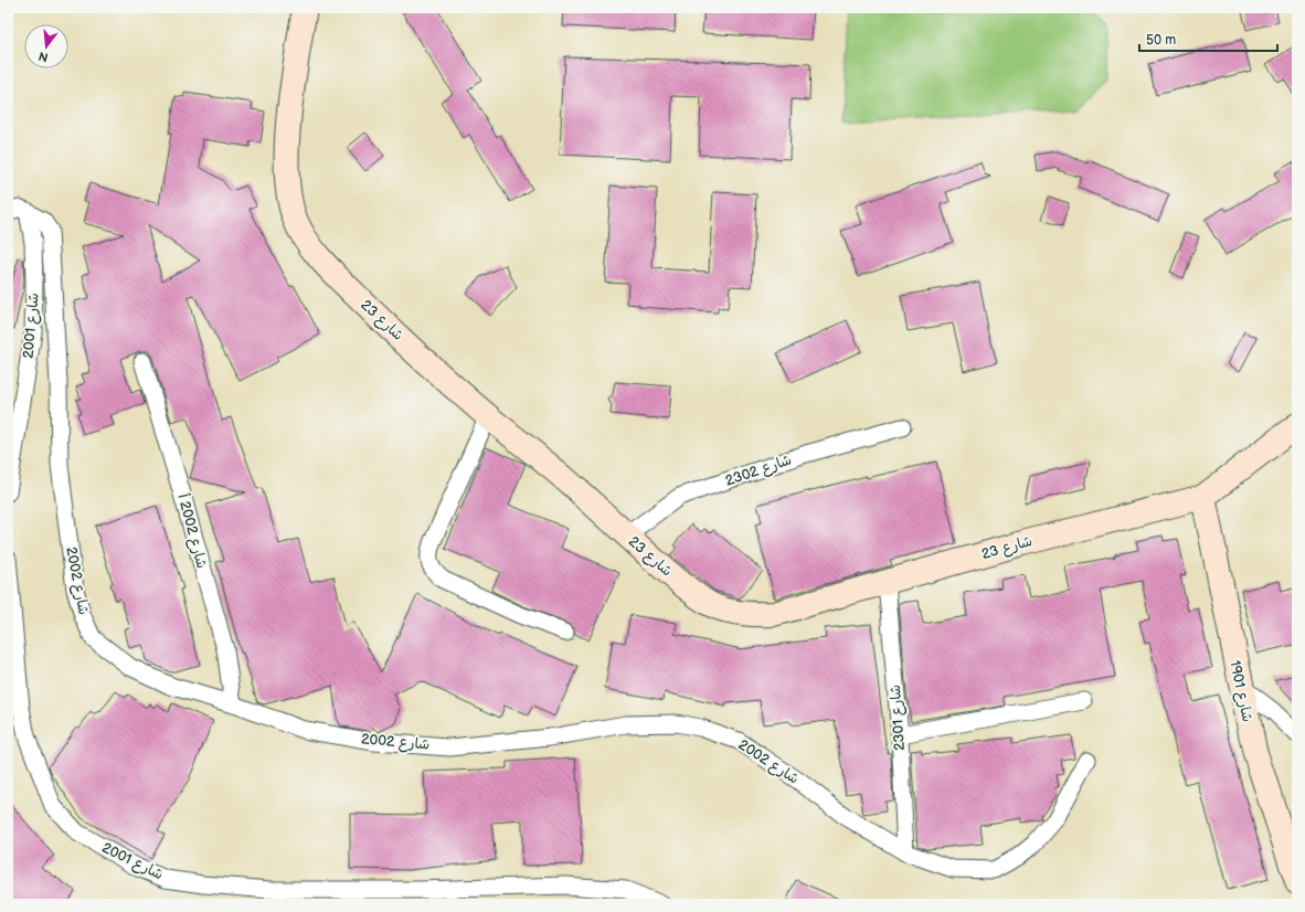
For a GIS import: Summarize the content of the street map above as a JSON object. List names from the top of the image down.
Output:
{
  "streets": {
    "street": [
      "شارع 23",
      "شارع 2001",
      "شارع 2302",
      "شارع 2002 أ",
      "شارع 2002",
      "شارع 1901",
      "شارع 2301"
    ]
  },
  "crossings": [
    ["شارع 23", "شارع 2302"],
    ["شارع 23", "شارع 1901"],
    ["شارع 23", "شارع 2301"],
    ["شارع 2001", "شارع 2002"],
    ["شارع 2002 أ", "شارع 2002"],
    ["شارع 2002", "شارع 2301"]
  ],
  "scale_bar": "50 m",
  "north": "bottom"
}
